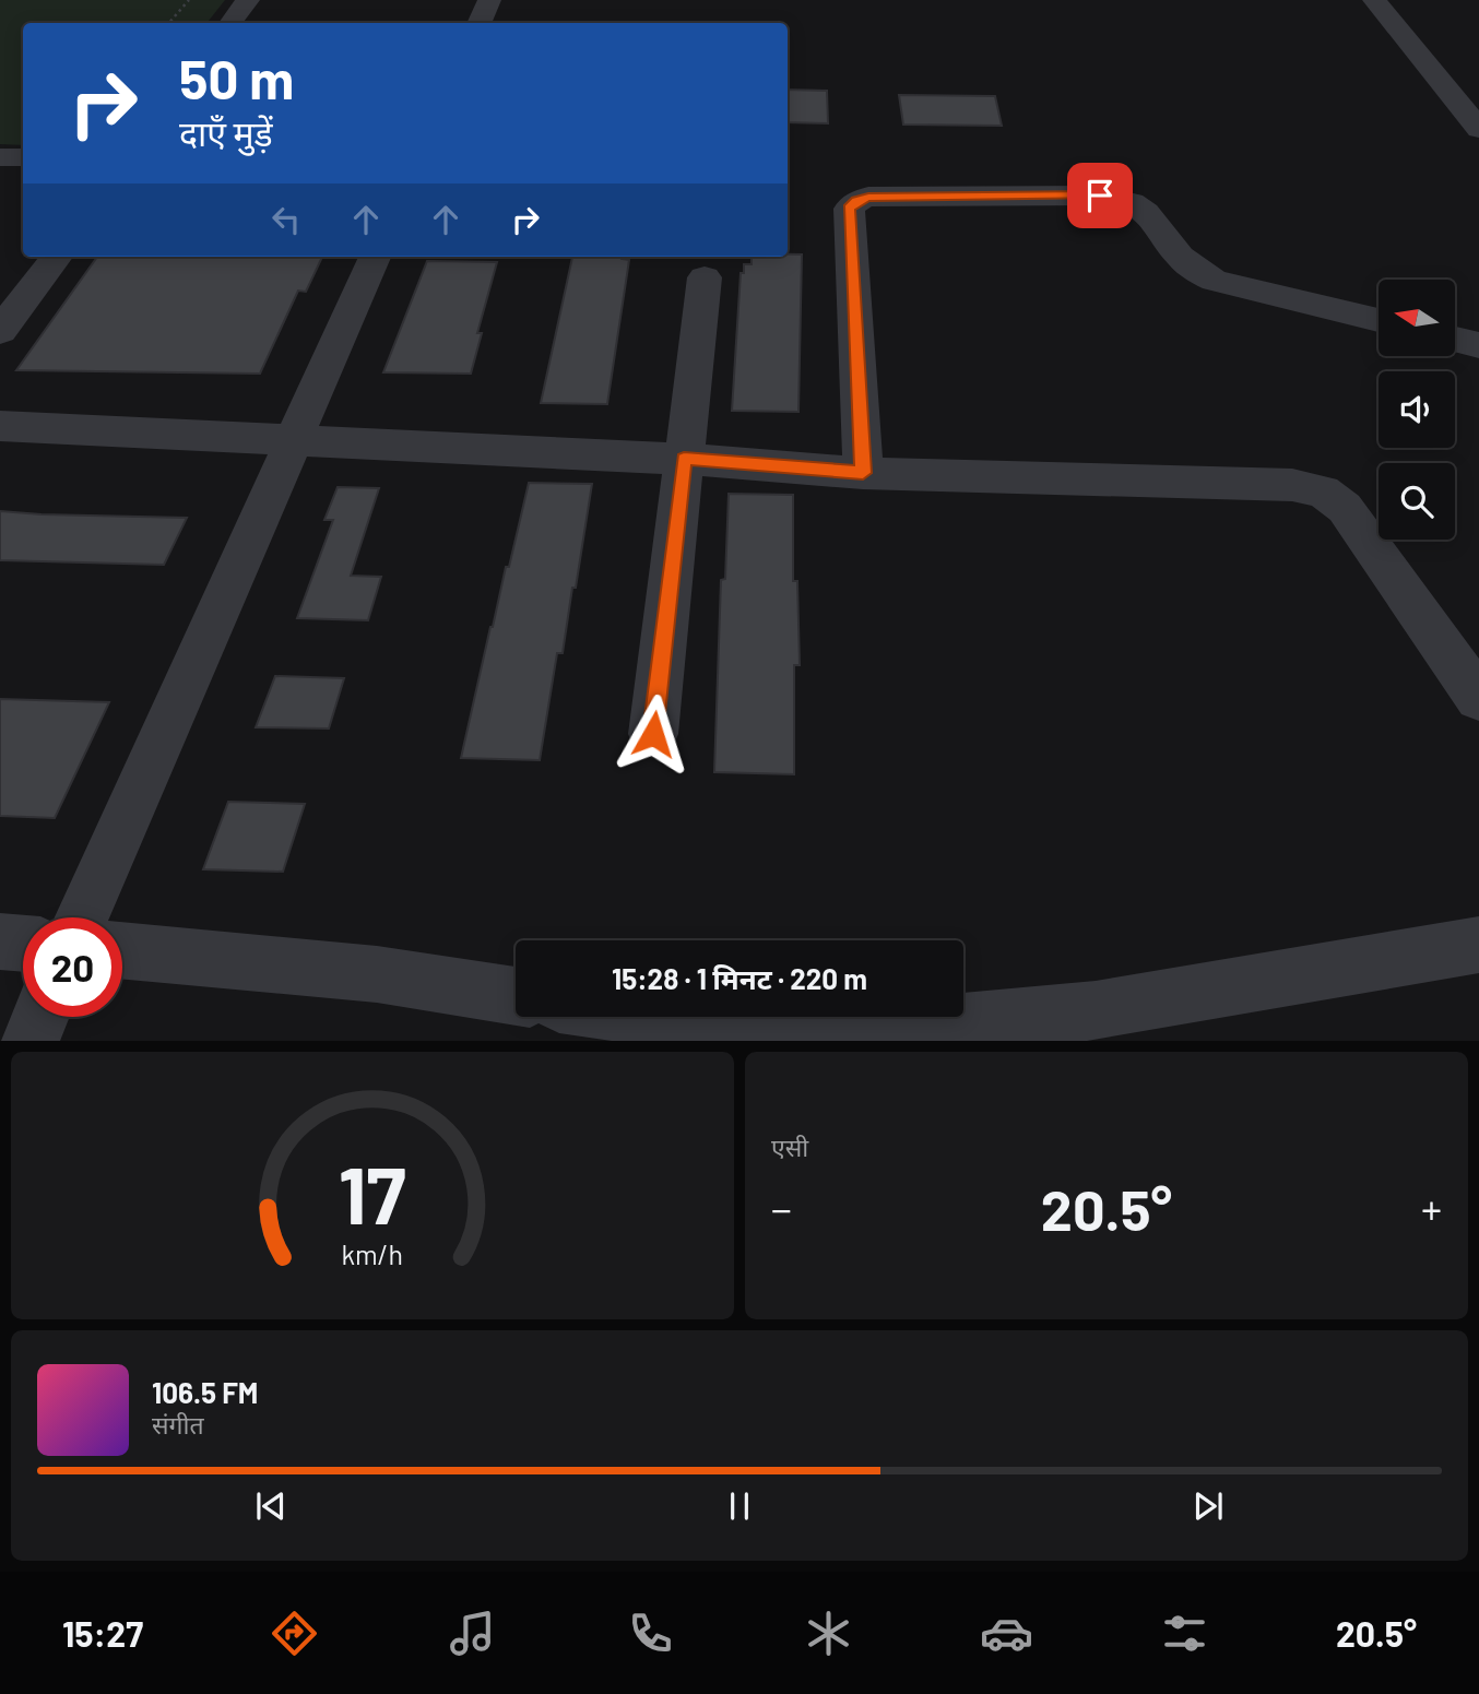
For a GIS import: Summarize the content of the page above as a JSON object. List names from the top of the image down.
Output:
{
  "north": "left",
  "page": {
    "turn": ["50 m", "दाएँ मुड़ें"],
    "limit": "20",
    "trip": "15:28 · 1 मिनट · 220 m",
    "tile": "एसी",
    "heat": ["−", "20.5°", "+"],
    "song": ["106.5 FM", "संगीत"],
    "tabs": ["15:27", "20.5°"],
    "gauge": ["17", "km/h"]
  }
}
